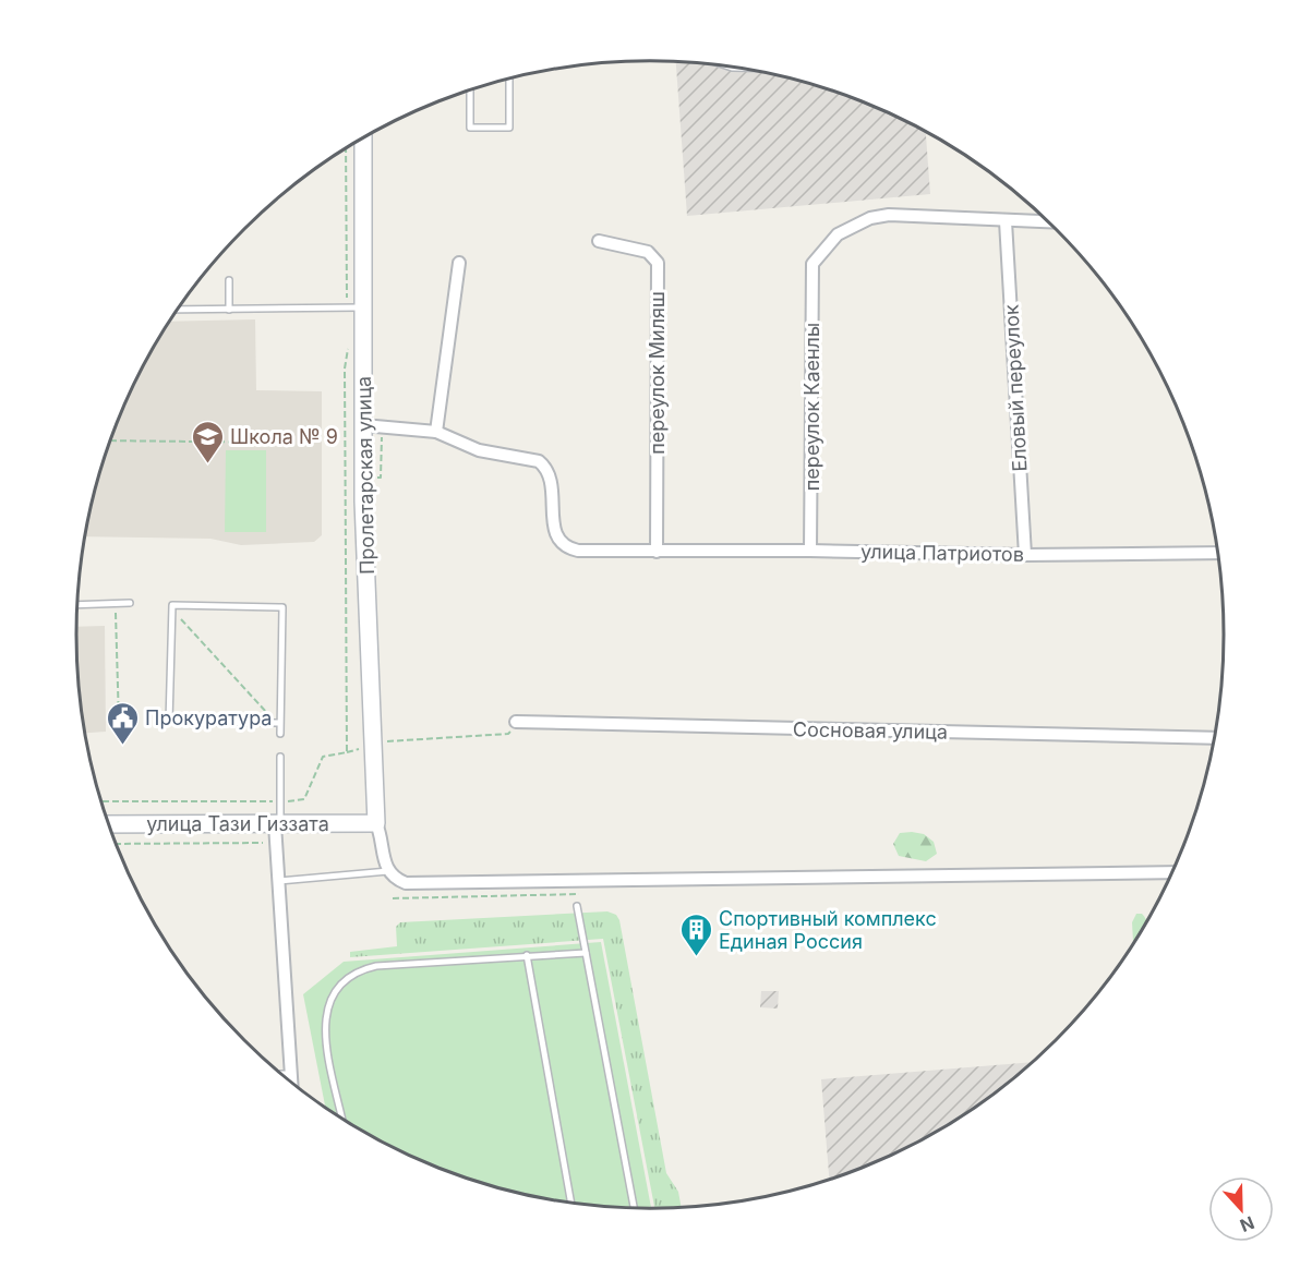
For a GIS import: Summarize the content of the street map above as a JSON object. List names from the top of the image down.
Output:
{
  "streets": {
    "street": [
      "переулок Миляш",
      "Еловый переулок",
      "переулок Каенлы",
      "Пролетарская улица",
      "улица Патриотов",
      "Сосновая улица",
      "улица Тази Гиззата"
    ]
  },
  "crossings": [
    ["переулок Миляш", "улица Патриотов"],
    ["Еловый переулок", "переулок Каенлы"],
    ["Еловый переулок", "улица Патриотов"],
    ["переулок Каенлы", "улица Патриотов"],
    ["Пролетарская улица", "улица Тази Гиззата"]
  ],
  "places": {
    "school or university": ["Школа № 9"],
    "public building": ["Прокуратура"],
    "building": ["Спортивный комплекс Единая Россия"]
  },
  "north": "bottom"
}
